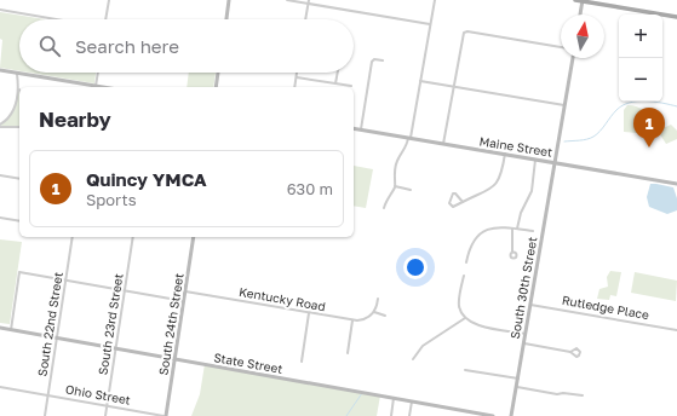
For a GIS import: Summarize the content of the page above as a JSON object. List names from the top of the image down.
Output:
{
  "streets": {
    "street": [
      "Maine Street",
      "South 30th Street",
      "Kentucky Road",
      "Rutledge Place",
      "South 22nd Street",
      "South 23rd Street",
      "South 24th Street",
      "State Street",
      "Ohio Street"
    ]
  },
  "crossings": [
    ["Maine Street", "South 30th Street"],
    ["South 30th Street", "Rutledge Place"],
    ["Kentucky Road", "South 24th Street"],
    ["South 22nd Street", "State Street"],
    ["South 22nd Street", "Ohio Street"],
    ["South 23rd Street", "State Street"],
    ["South 23rd Street", "Ohio Street"],
    ["South 24th Street", "State Street"],
    ["South 24th Street", "Ohio Street"]
  ],
  "north": "top",
  "page": {
    "map_buttons": ["+", "−"],
    "search": "Search here",
    "heading": "Nearby",
    "pins": "1",
    "list": [
      {
        "mark": "1",
        "name": "Quincy YMCA",
        "note": "Sports",
        "value": "630 m"
      }
    ]
  }
}
